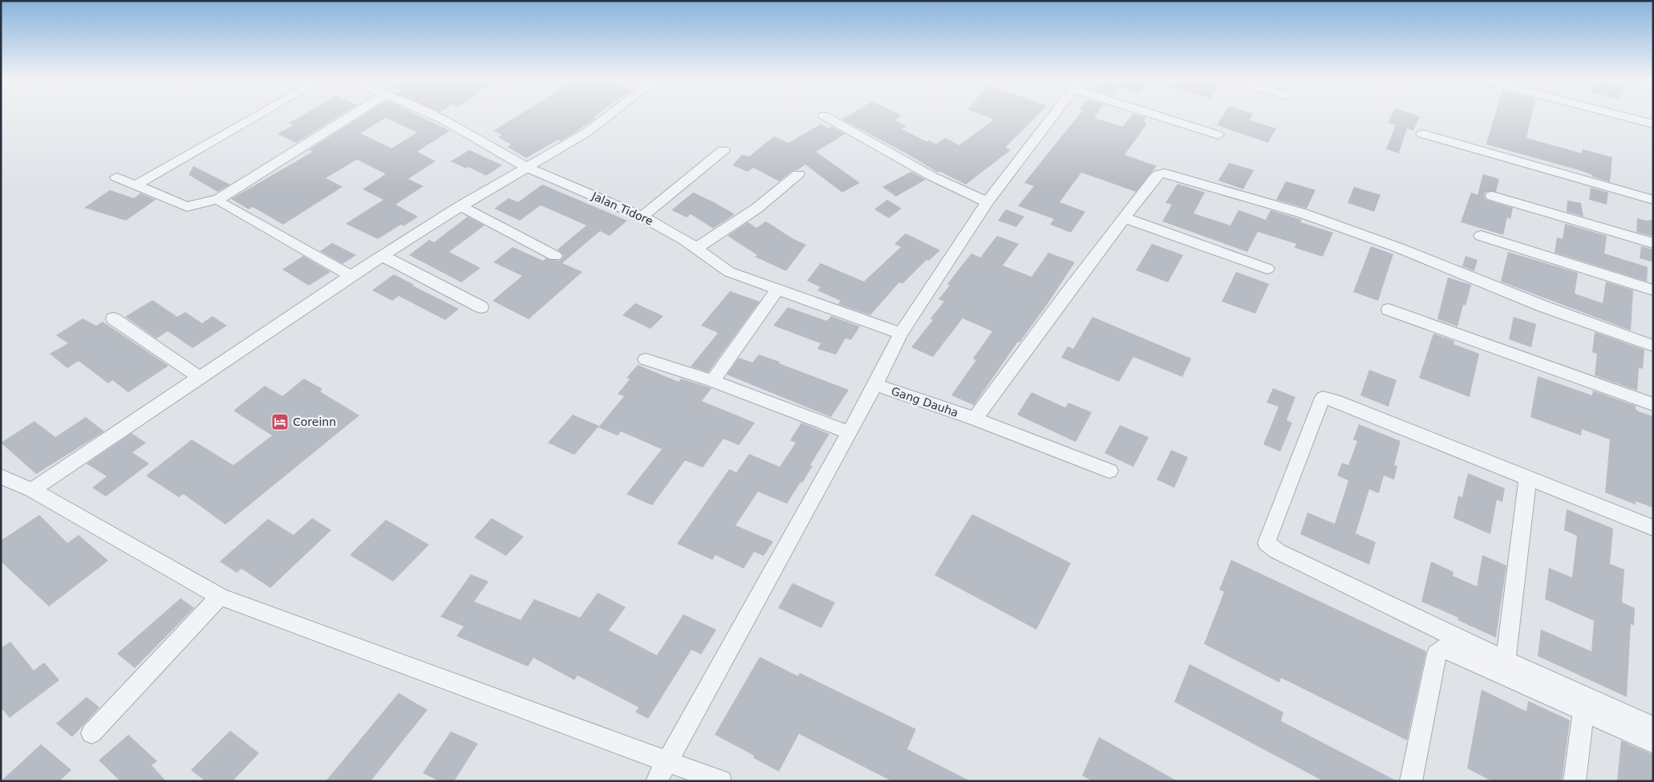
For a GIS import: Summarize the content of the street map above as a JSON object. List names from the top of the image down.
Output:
{
  "streets": {
    "street": ["Jalan Tidore", "Gang Dauha"]
  },
  "places": {
    "hotel": ["Coreinn"]
  }
}
